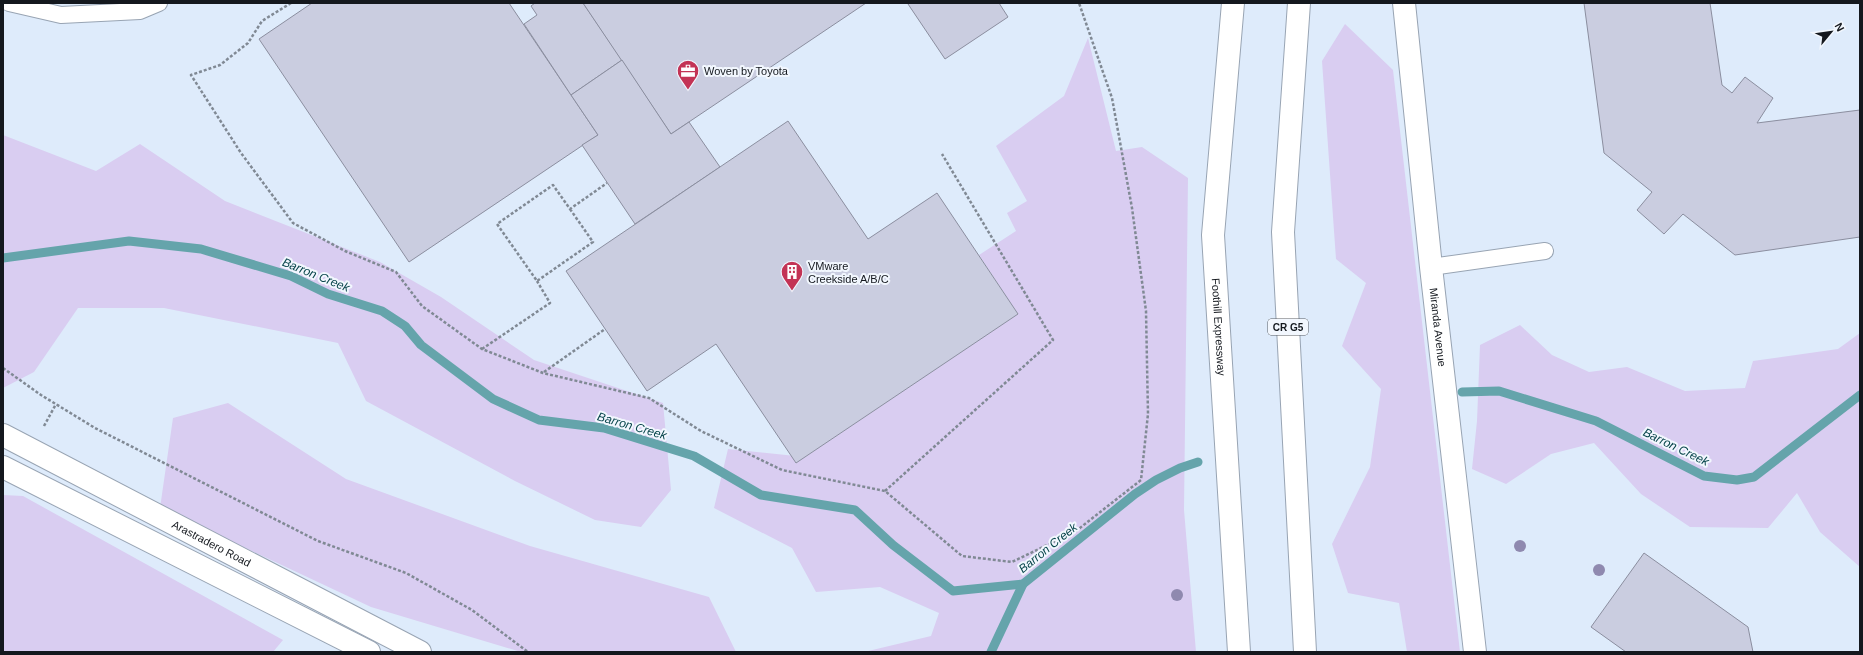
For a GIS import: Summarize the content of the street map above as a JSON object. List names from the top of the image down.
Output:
{
  "streets": {
    "main road": [
      "Foothill Expressway",
      "CR G5",
      "Miranda Avenue",
      "Arastradero Road"
    ]
  },
  "water": ["Barron Creek"],
  "places": {
    "office": ["Woven by Toyota"],
    "building": ["VMware Creekside A/B/C"]
  },
  "north": "top right"
}
